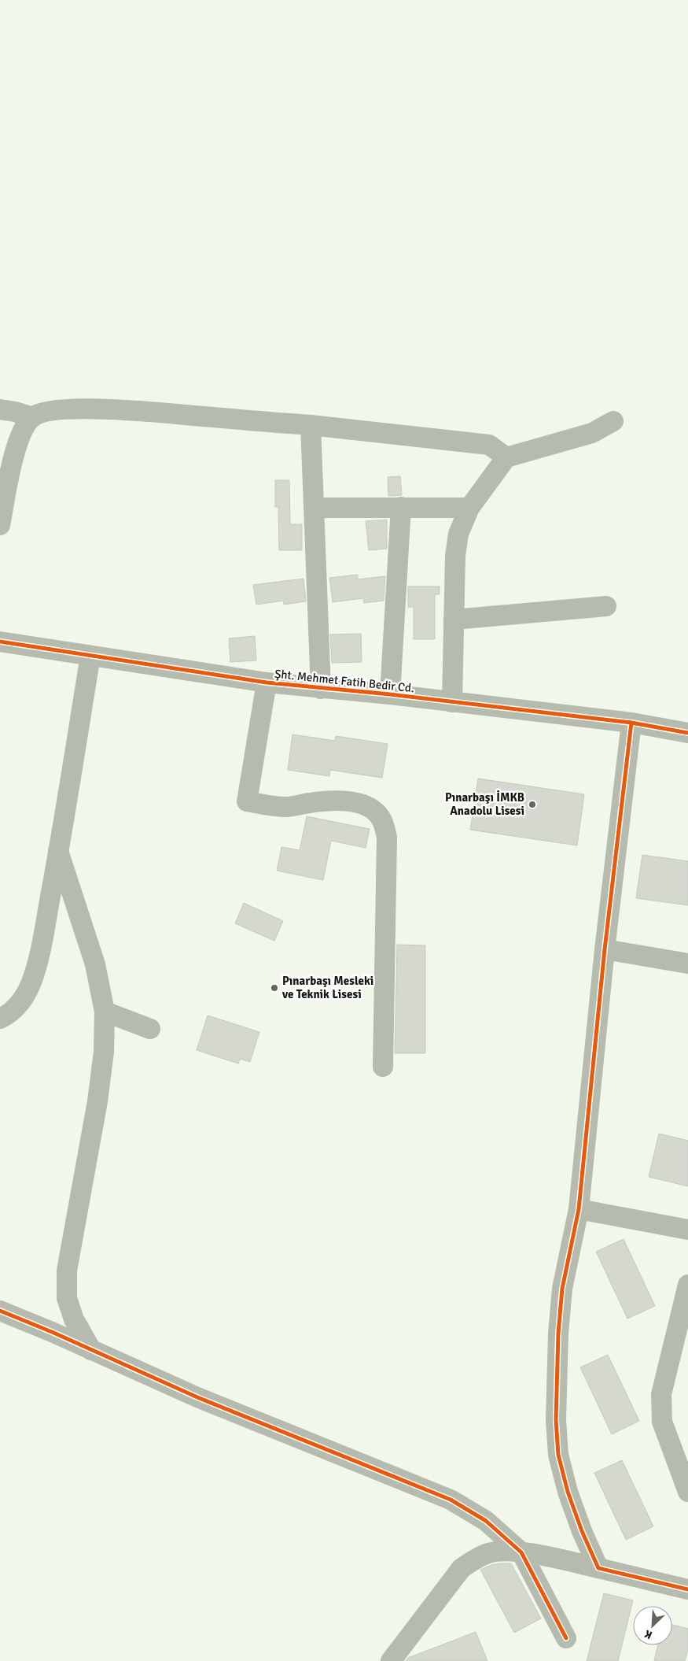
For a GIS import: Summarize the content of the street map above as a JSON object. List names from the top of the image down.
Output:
{
  "streets": {
    "street": ["Şht. Mehmet Fatih Bedir Cd."]
  },
  "places": ["Pınarbaşı İMKB Anadolu Lisesi", "Pınarbaşı Mesleki ve Teknik Lisesi"],
  "north": "bottom left"
}
